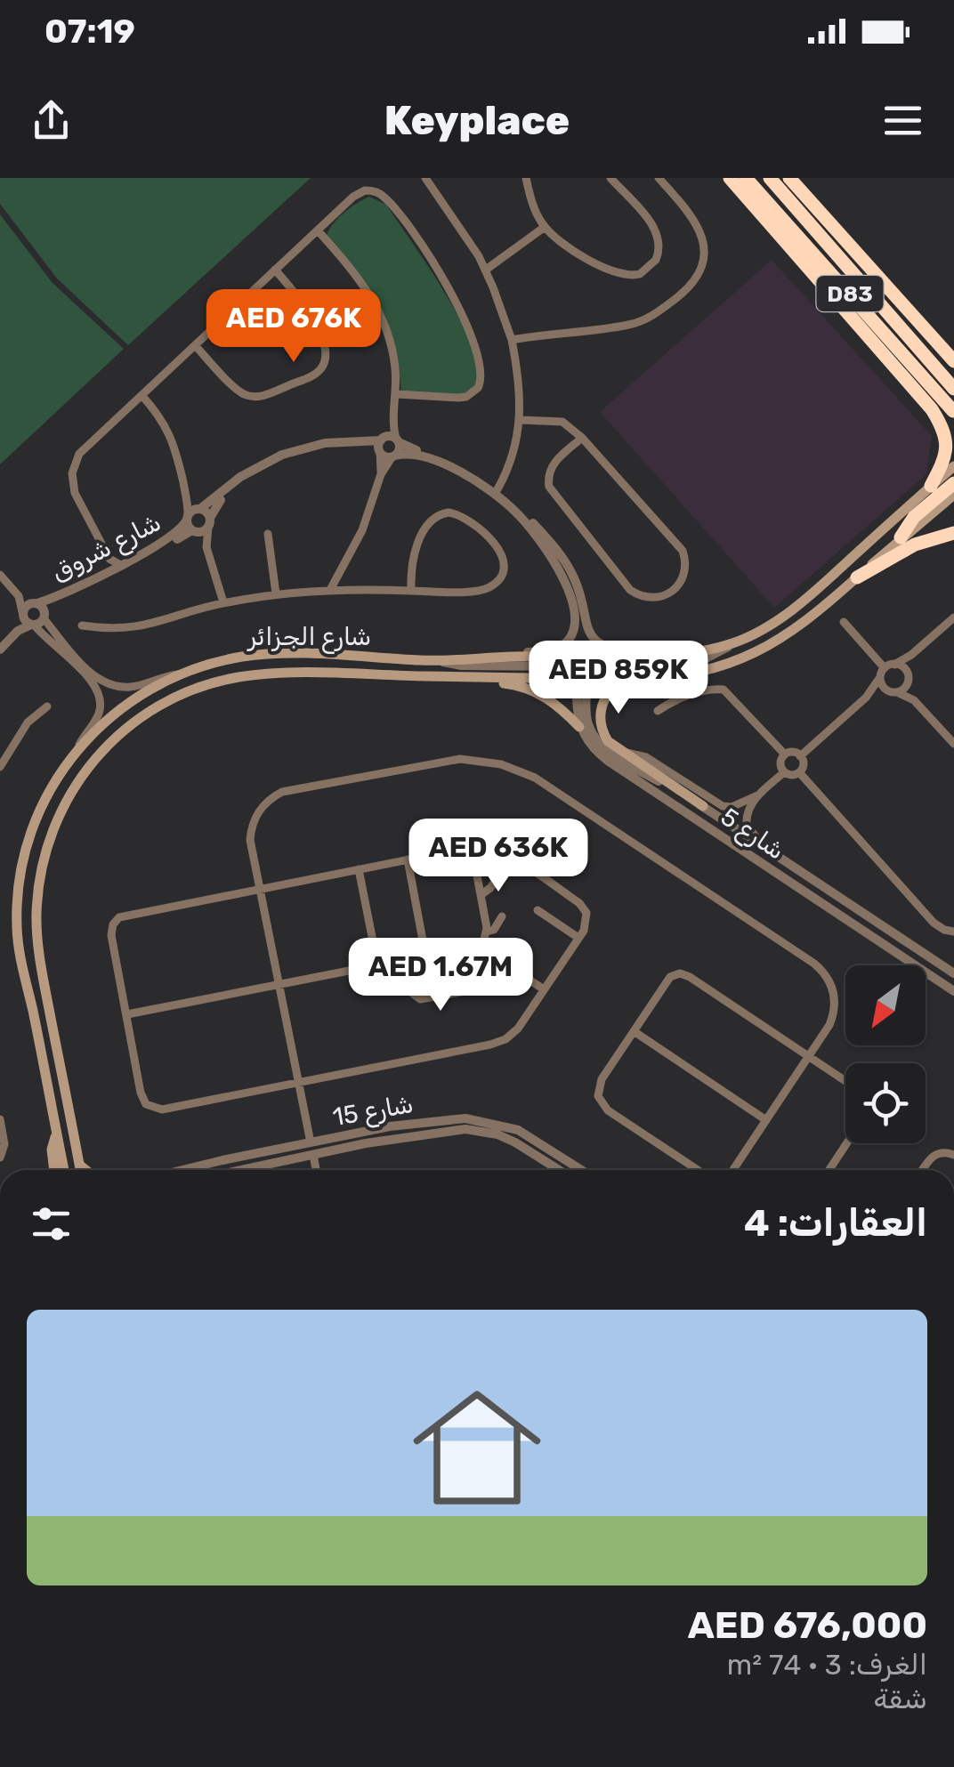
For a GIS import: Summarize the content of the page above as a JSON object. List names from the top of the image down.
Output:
{
  "streets": {
    "highway": ["D83"],
    "main road": ["شارع الجزائر"],
    "street": ["شارع شروق", "شارع 5", "شارع 15"]
  },
  "crossings": [
    ["شارع الجزائر", "شارع 5"]
  ],
  "north": "bottom left",
  "page": {
    "status": "07:19",
    "header": "Keyplace",
    "price": [
      "AED 676K",
      "AED 859K",
      "AED 636K",
      "AED 1.67M"
    ],
    "heading": "العقارات: 4",
    "list": [
      {
        "name": "AED 676,000",
        "note": "الغرف: 3 · 74 m² · شقة"
      }
    ]
  }
}
